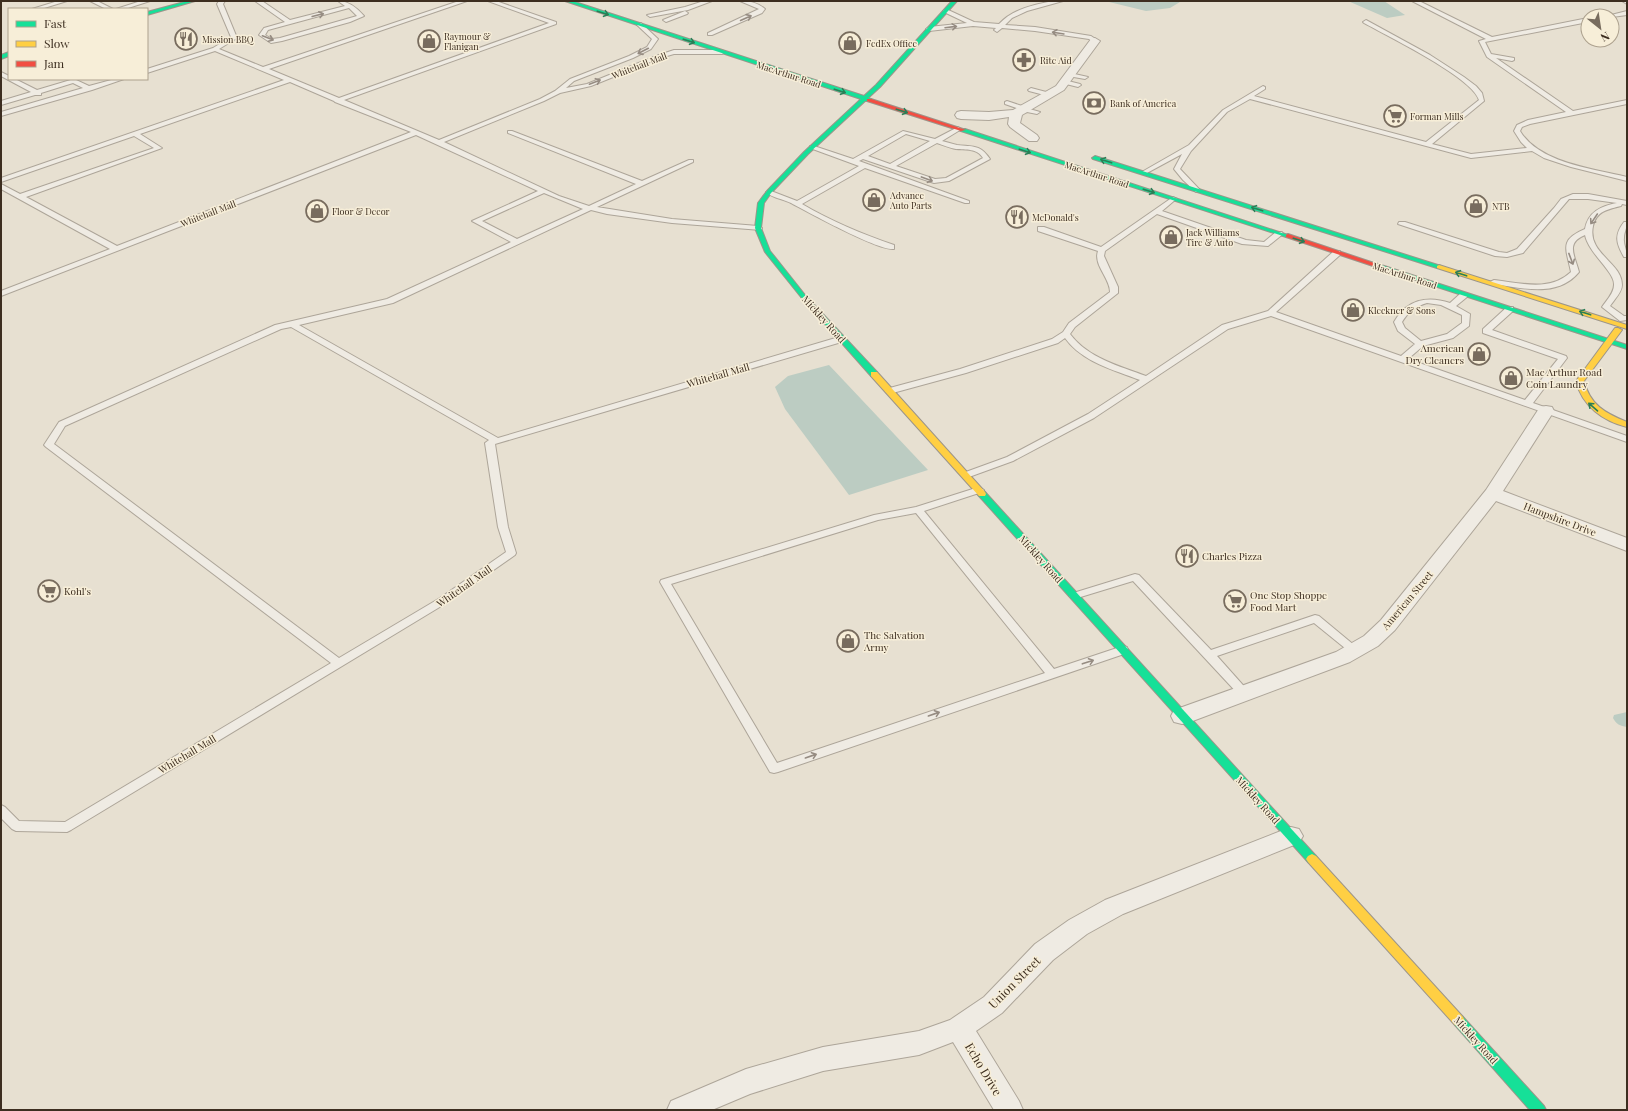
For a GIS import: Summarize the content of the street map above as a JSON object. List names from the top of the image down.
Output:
{
  "streets": {
    "main road": ["MacArthur Road", "Mickley Road"],
    "street": [
      "Hampshire Drive",
      "American Street",
      "Union Street",
      "Echo Drive"
    ],
    "lane": ["Whitehall Mall"]
  },
  "crossings": [
    ["Whitehall Mall", "MacArthur Road"],
    ["Whitehall Mall", "Mickley Road"],
    ["MacArthur Road", "Mickley Road"],
    ["Mickley Road", "American Street"],
    ["Mickley Road", "Union Street"],
    ["Hampshire Drive", "American Street"],
    ["Union Street", "Echo Drive"]
  ],
  "places": {
    "restaurant": ["Mission BBQ", "McDonald's", "Charles Pizza"],
    "shop": [
      "Raymour & Flanigan",
      "FedEx Office",
      "Advance Auto Parts",
      "NTB",
      "Floor & Decor",
      "Jack Williams Tire & Auto",
      "Kleckner & Sons",
      "American Dry Cleaners",
      "Mac Arthur Road Coin Laundry",
      "The Salvation Army"
    ],
    "pharmacy": ["Rite Aid"],
    "bank": ["Bank of America"],
    "supermarket": ["Forman Mills", "Kohl's", "One Stop Shoppe Food Mart"]
  },
  "legend": ["Fast", "Slow", "Jam"],
  "north": "bottom right"
}
